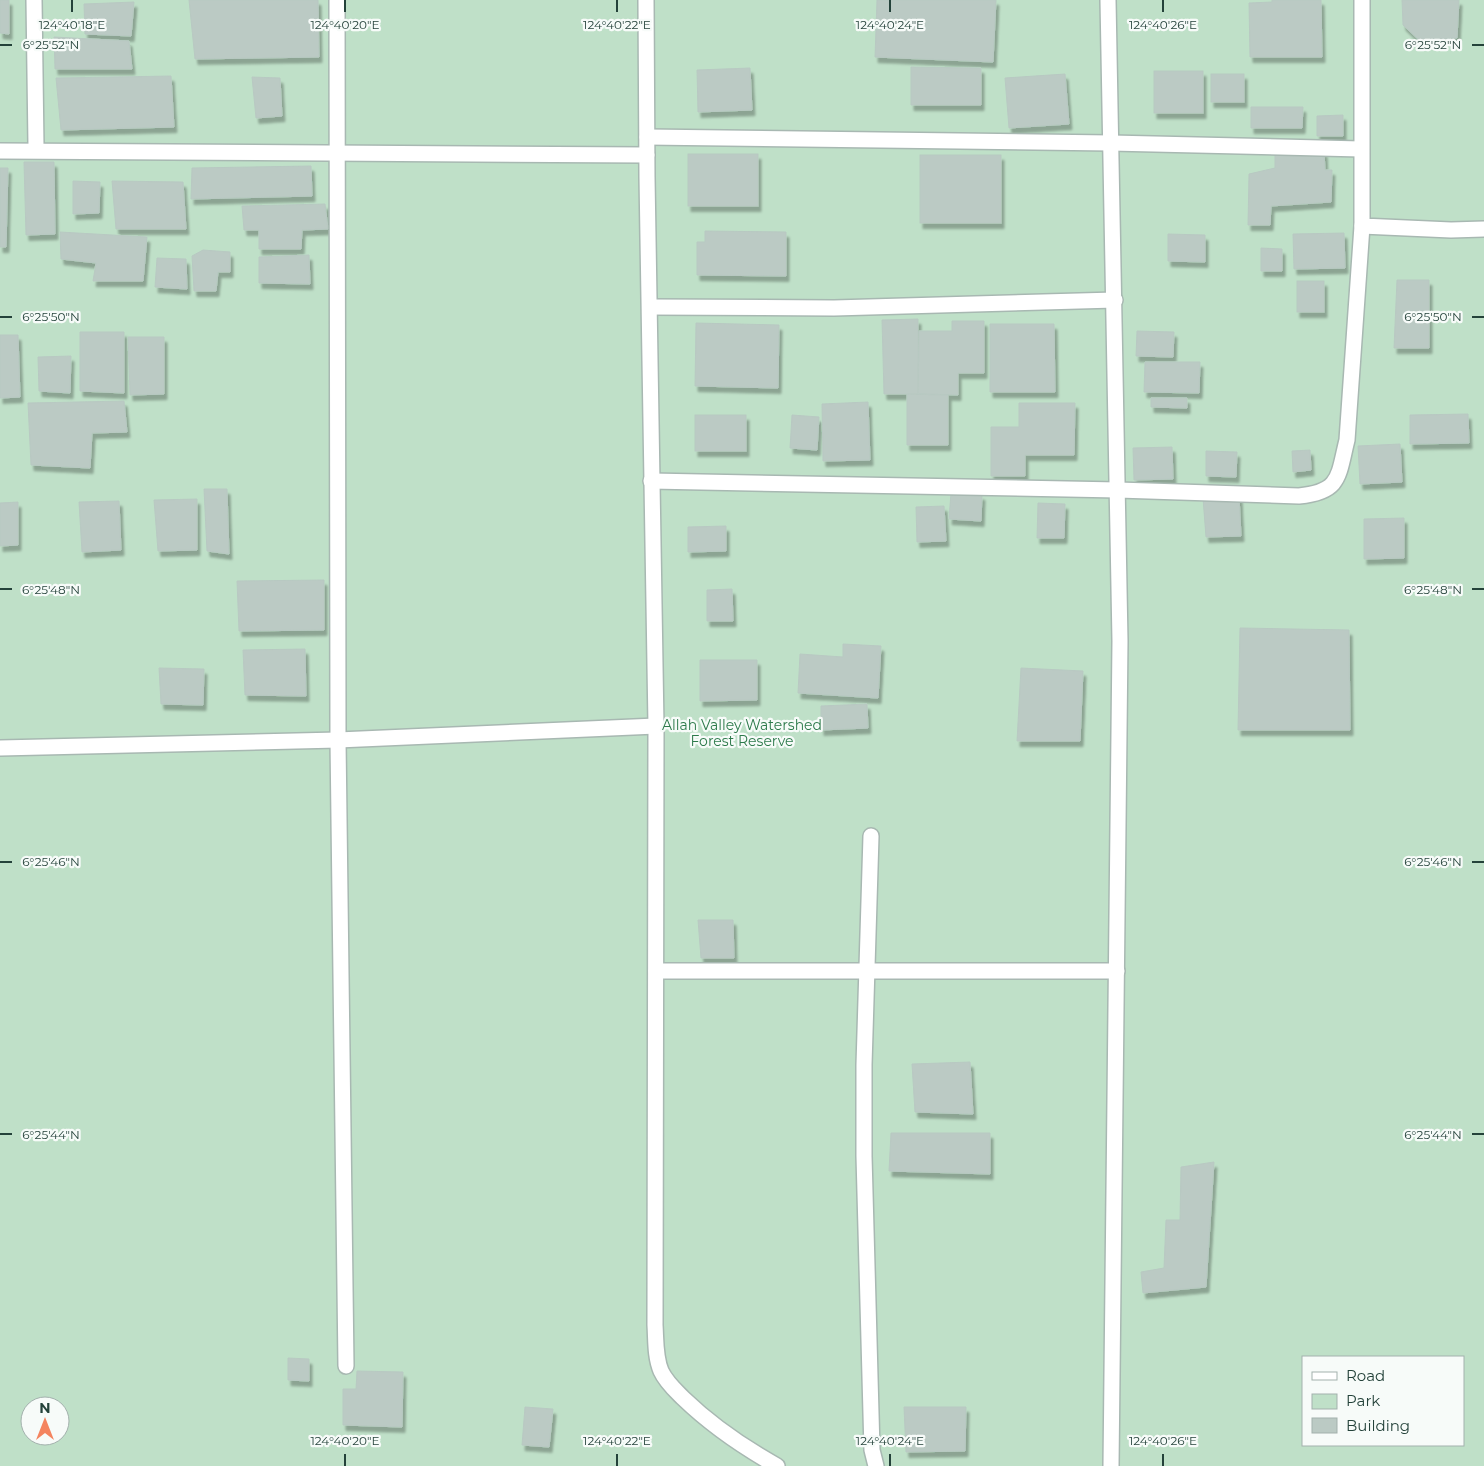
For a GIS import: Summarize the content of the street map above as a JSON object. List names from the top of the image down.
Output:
{
  "parks": ["Allah Valley Watershed Forest Reserve"],
  "legend": ["Road", "Park", "Building"],
  "north": "top",
  "coordinates": [
    "124°40'18\"E",
    "124°40'20\"E",
    "124°40'22\"E",
    "124°40'24\"E",
    "124°40'26\"E",
    "6°25'52\"N",
    "6°25'50\"N",
    "6°25'48\"N",
    "6°25'46\"N",
    "6°25'44\"N"
  ]
}
